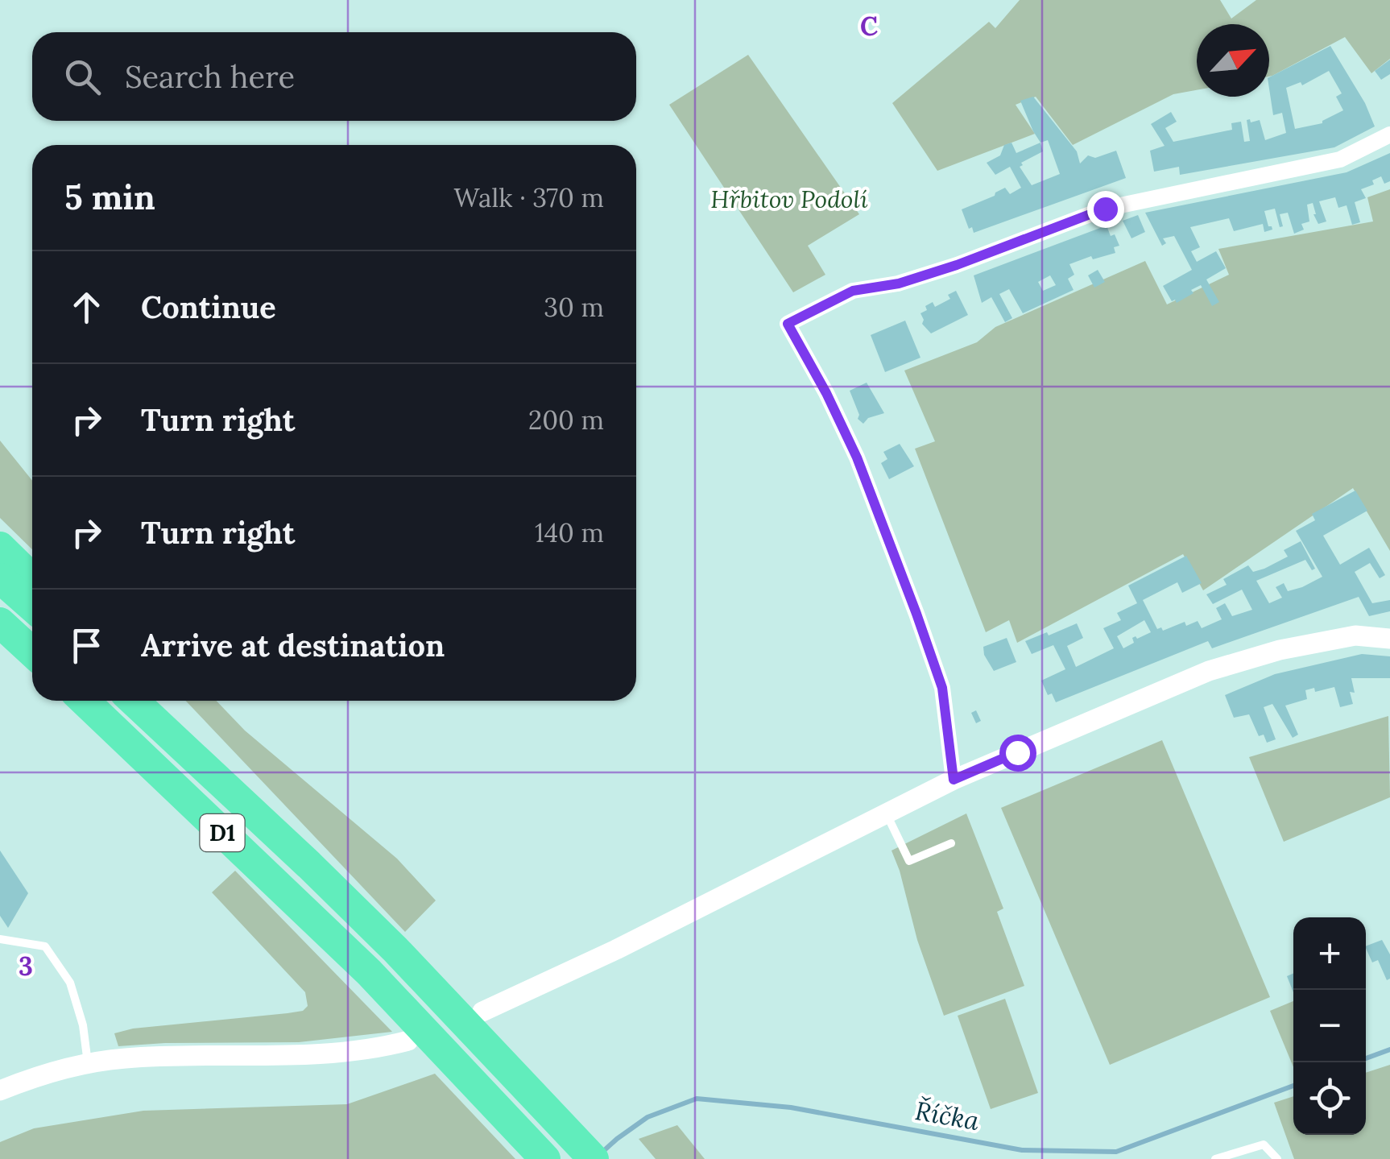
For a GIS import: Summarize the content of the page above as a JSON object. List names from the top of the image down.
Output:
{
  "streets": {
    "highway": ["D1"]
  },
  "water": ["Říčka"],
  "parks": ["Hřbitov Podolí"],
  "north": "top right",
  "page": {
    "search": "Search here",
    "heading": ["5 min", "Walk · 370 m"],
    "list": [
      ["Continue", "30 m"],
      ["Turn right", "200 m"],
      ["Turn right", "140 m"],
      "Arrive at destination"
    ],
    "map_buttons": ["+", "−"]
  },
  "grid": {
    "columns": ["C"],
    "rows": ["3"]
  }
}
